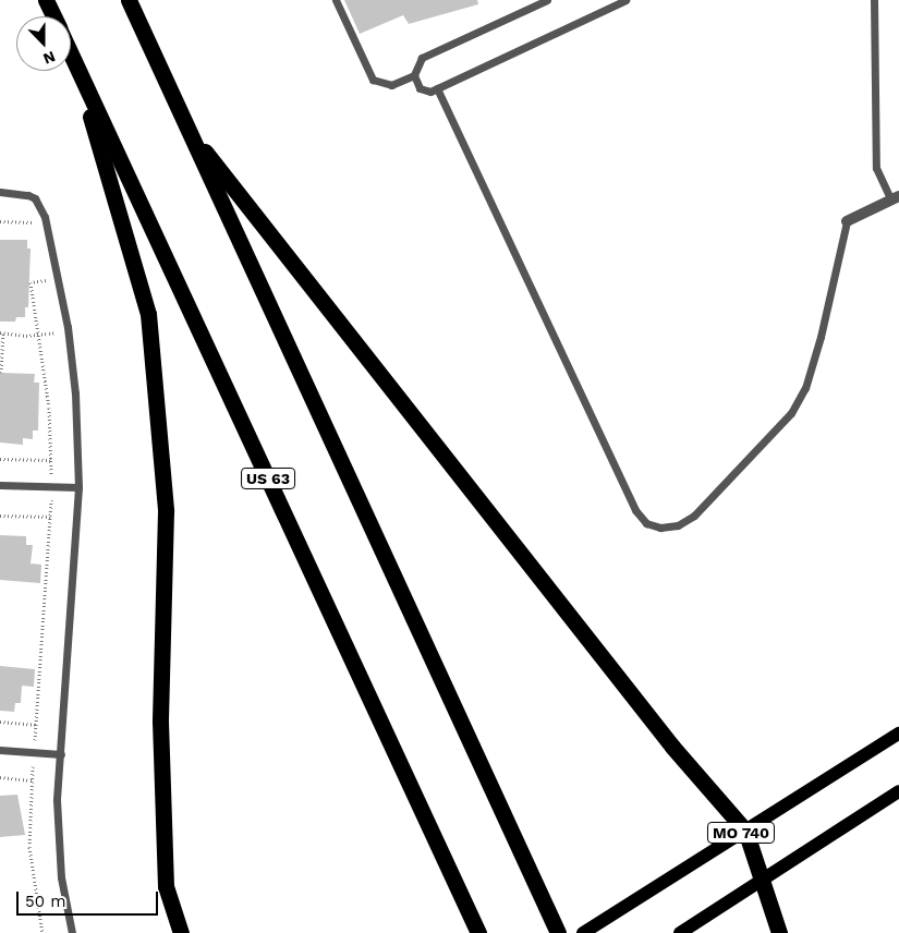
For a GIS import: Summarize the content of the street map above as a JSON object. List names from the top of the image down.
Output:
{
  "streets": {
    "highway": ["US 63"],
    "main road": ["MO 740"]
  },
  "scale_bar": "50 m",
  "north": "bottom"
}
